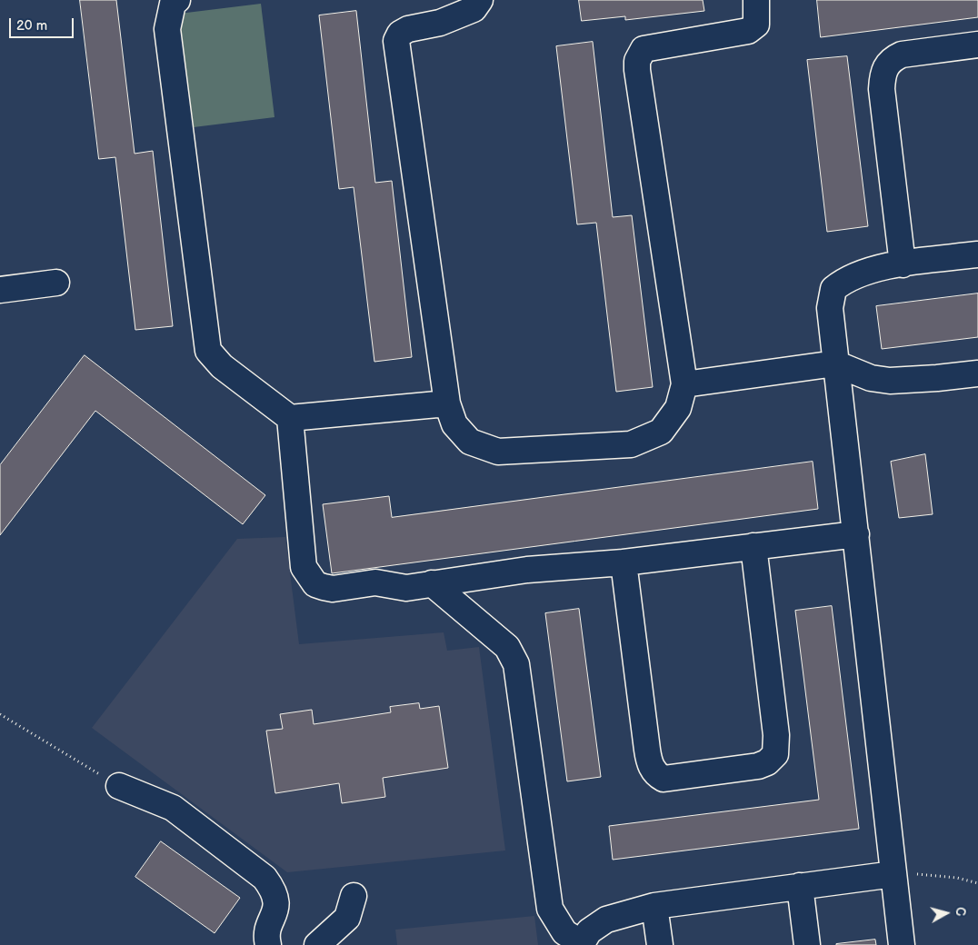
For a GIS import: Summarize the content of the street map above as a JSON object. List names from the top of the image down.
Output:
{
  "scale_bar": "20 m",
  "north": "right"
}
